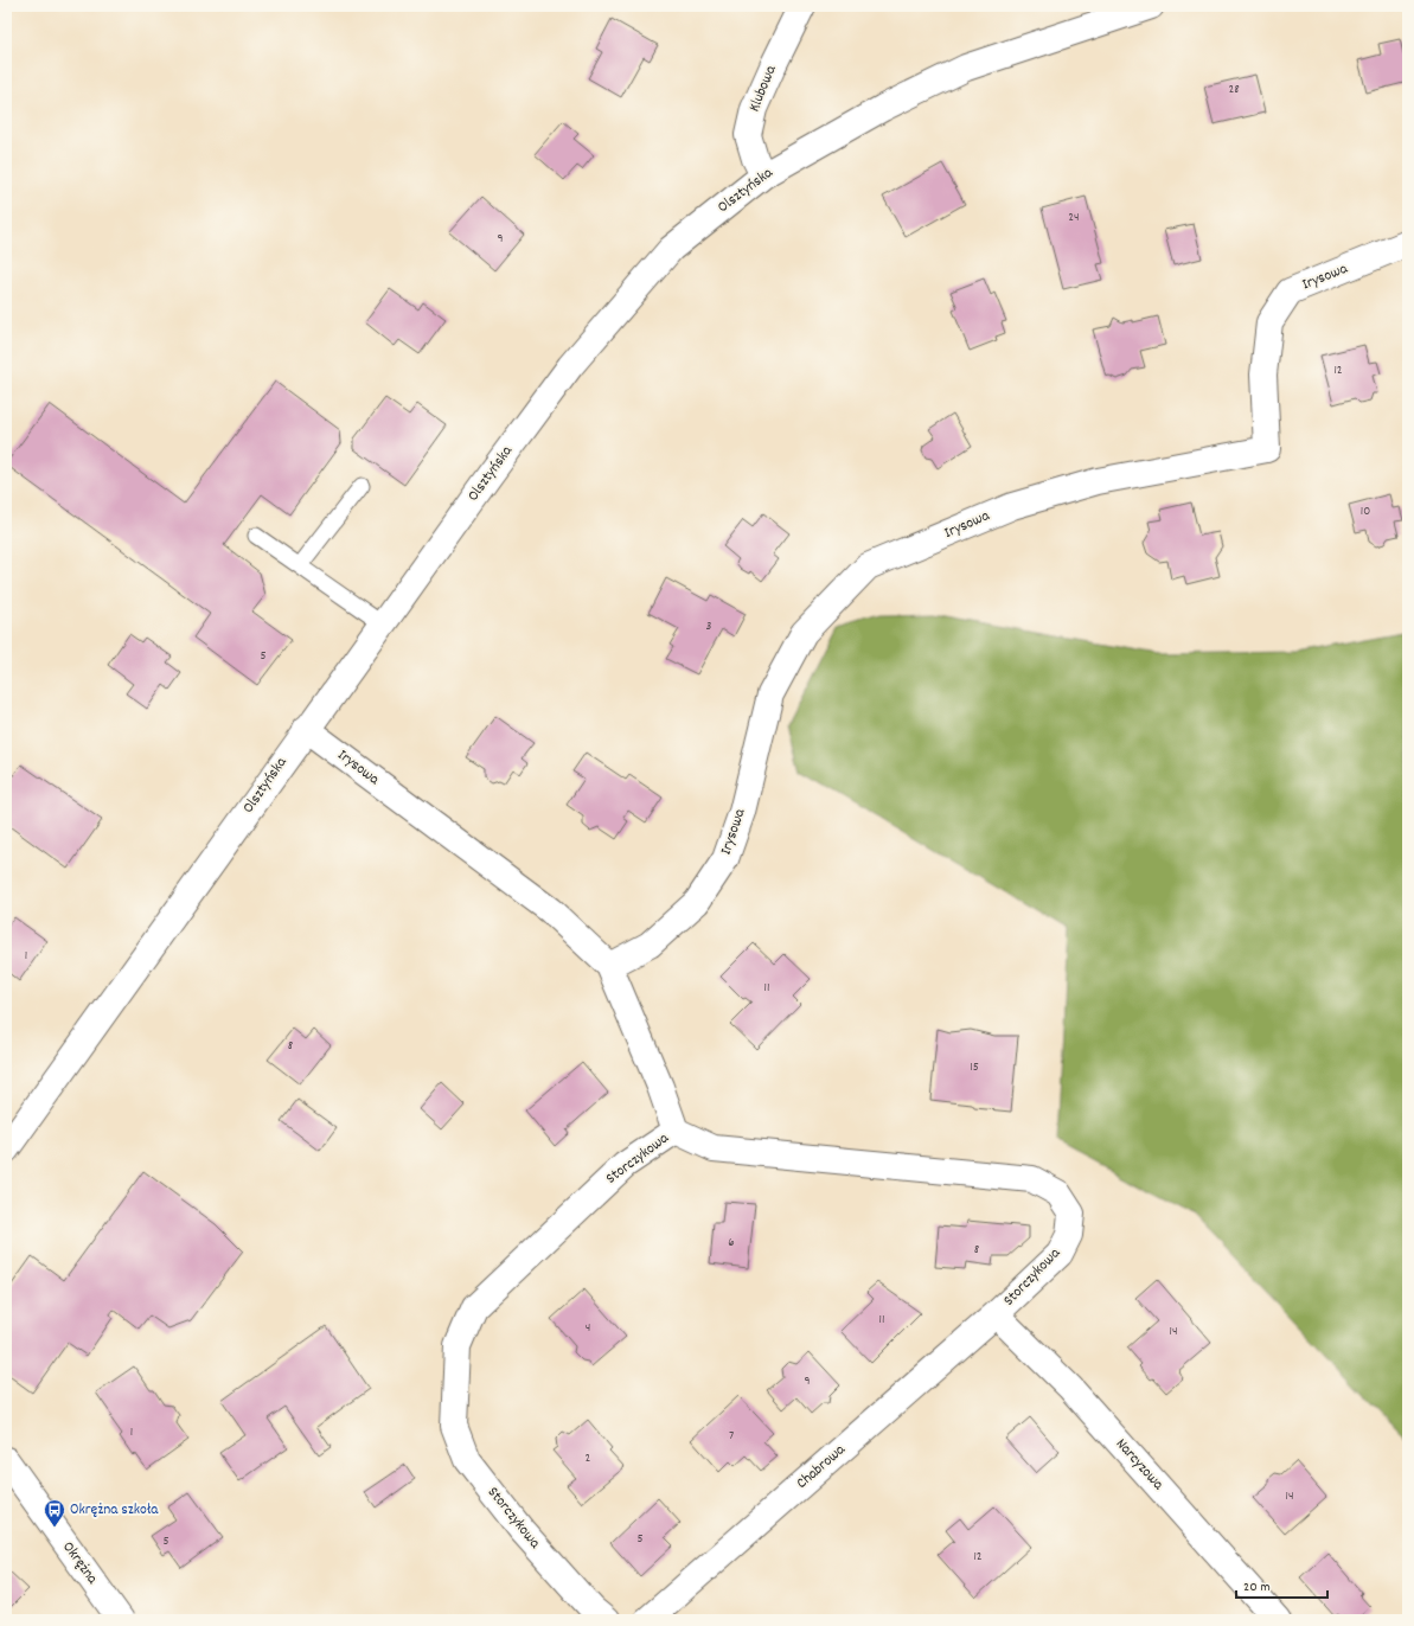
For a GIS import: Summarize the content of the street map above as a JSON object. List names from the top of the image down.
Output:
{
  "streets": {
    "street": [
      "Klubowa",
      "Olsztyńska",
      "Irysowa",
      "Storczykowa",
      "Narcyzowa",
      "Chabrowa",
      "Okrężna"
    ]
  },
  "crossings": [
    ["Klubowa", "Olsztyńska"],
    ["Olsztyńska", "Irysowa"],
    ["Irysowa", "Storczykowa"],
    ["Storczykowa", "Narcyzowa"],
    ["Storczykowa", "Chabrowa"],
    ["Narcyzowa", "Chabrowa"]
  ],
  "places": {
    "bus stop": ["Okrężna szkoła"]
  },
  "house_numbers": [
    "28",
    "24",
    "9",
    "12",
    "10",
    "3",
    "5",
    "1",
    "11",
    "8",
    "15",
    "6",
    "8",
    "11",
    "4",
    "14",
    "9",
    "1",
    "7",
    "2",
    "14",
    "5",
    "5",
    "12"
  ],
  "scale_bar": "20 m"
}
